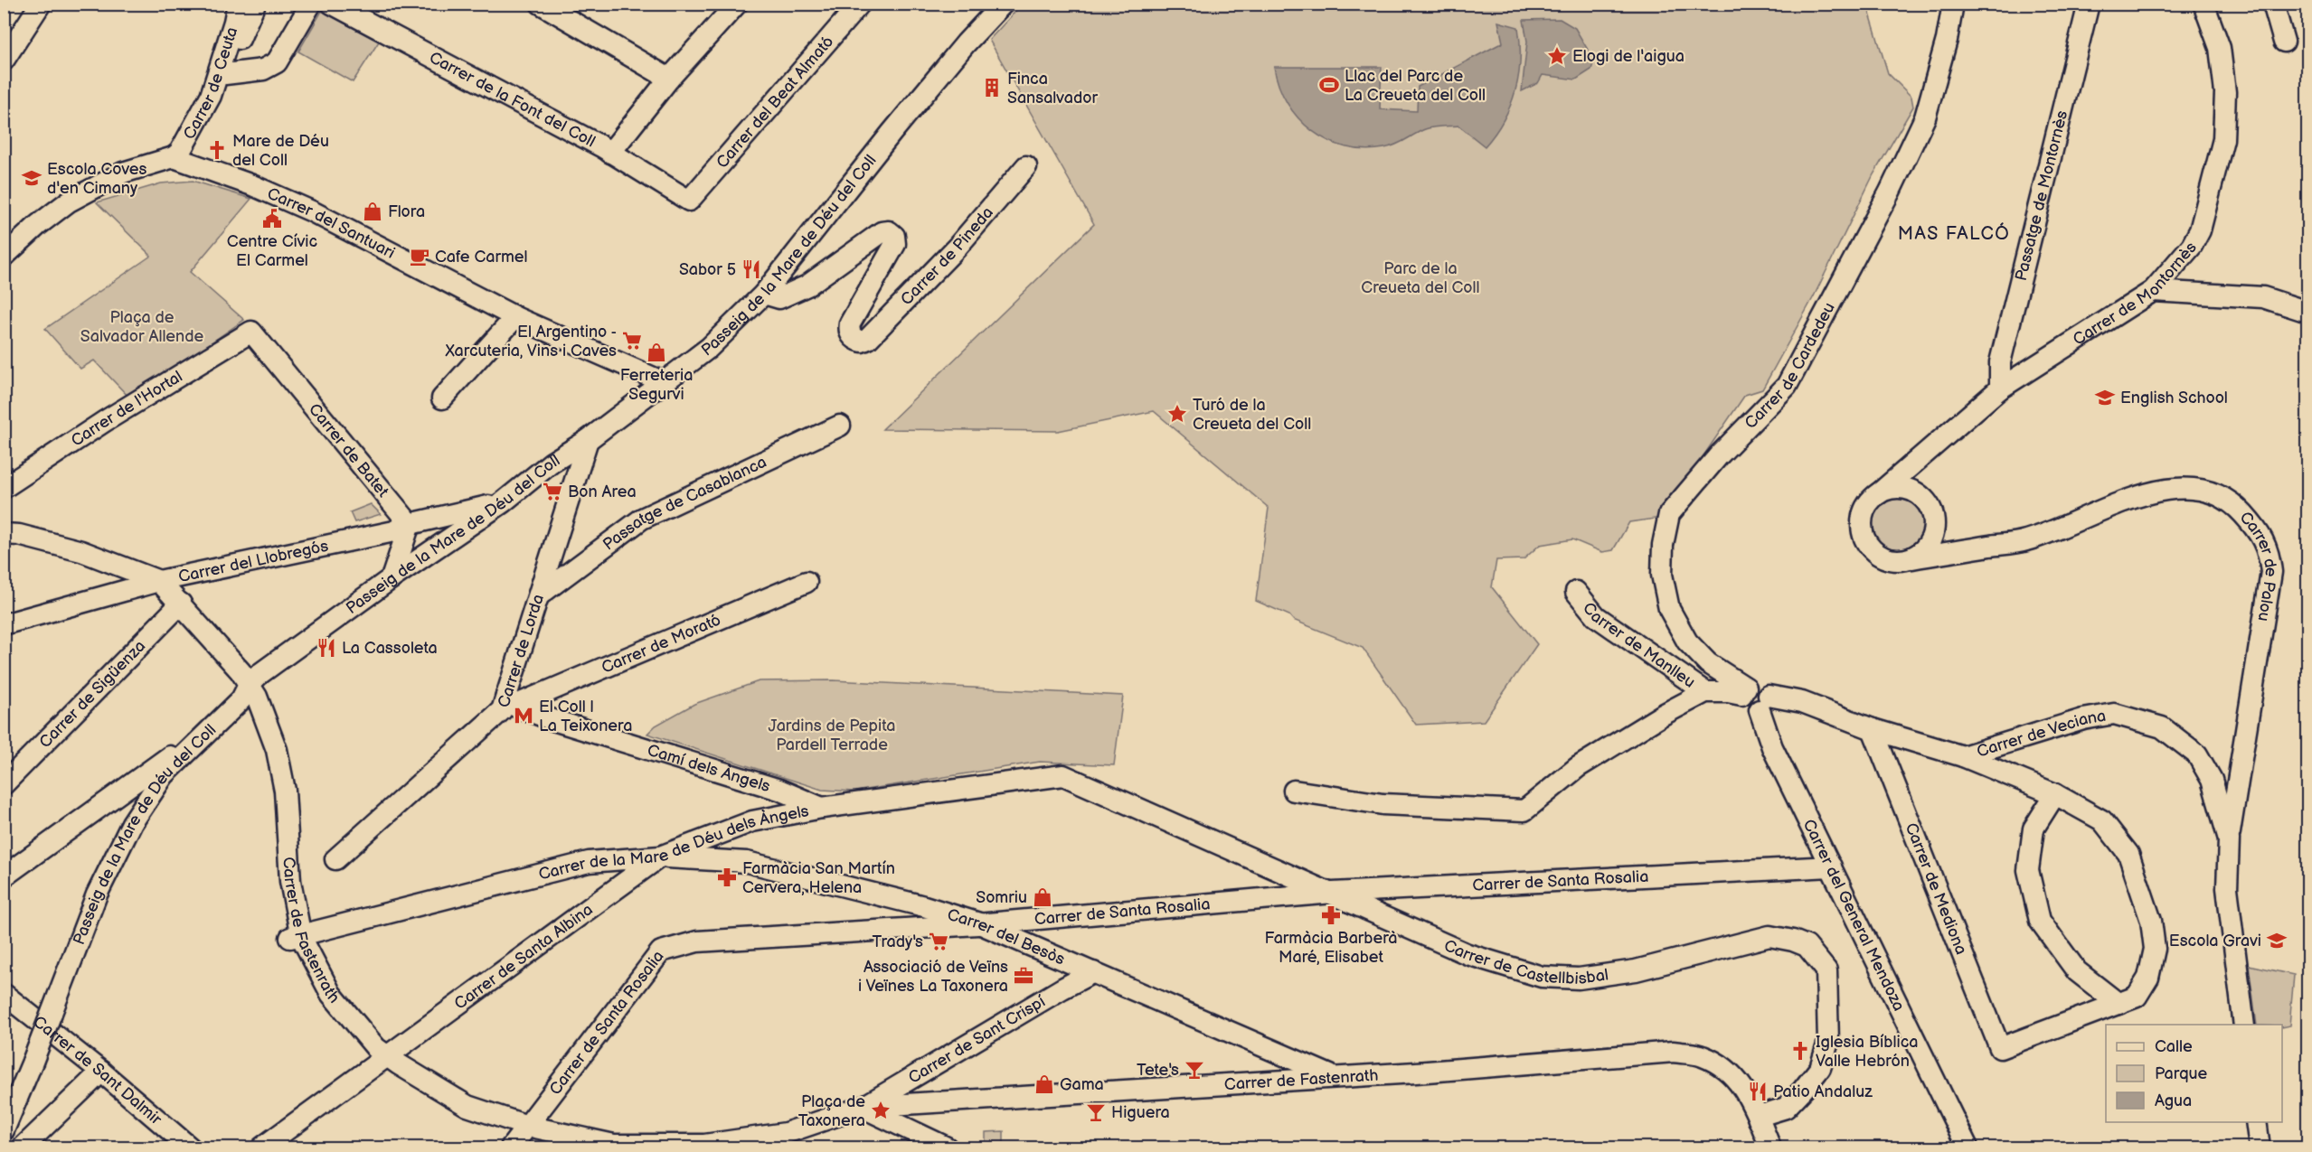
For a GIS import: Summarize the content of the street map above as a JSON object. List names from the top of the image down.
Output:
{
  "streets": {
    "street": [
      "Carrer de Ceuta",
      "Carrer de la Font del Coll",
      "Carrer del Beat Almató",
      "Passatge de Montornès",
      "Carrer del Santuari",
      "Passeig de la Mare de Déu del Coll",
      "Carrer de Pineda",
      "Carrer de Montornès",
      "Carrer de Cardedeu",
      "Carrer de l'Hortal",
      "Carrer de Batet",
      "Passatge de Casablanca",
      "Carrer del Llobregós",
      "Carrer de Palou",
      "Carrer de Manlleu",
      "Carrer de Morató",
      "Carrer de Lorda",
      "Carrer de Sigüenza",
      "Carrer de Veciana",
      "Camí dels Àngels",
      "Carrer de la Mare de Déu dels Àngels",
      "Carrer de Santa Rosalia",
      "Carrer de Mediona",
      "Carrer del General Mendoza",
      "Carrer de Fastenrath",
      "Carrer del Besòs",
      "Carrer de Santa Albina",
      "Carrer de Castellbisbal",
      "Carrer de Sant Crispí",
      "Carrer de Sant Dalmir"
    ]
  },
  "crossings": [
    ["Carrer de Ceuta", "Carrer del Santuari"],
    ["Carrer de la Font del Coll", "Carrer del Beat Almató"],
    ["Passatge de Montornès", "Carrer de Montornès"],
    ["Carrer del Santuari", "Passeig de la Mare de Déu del Coll"],
    ["Passeig de la Mare de Déu del Coll", "Carrer de Pineda"],
    ["Passeig de la Mare de Déu del Coll", "Carrer del Llobregós"],
    ["Passeig de la Mare de Déu del Coll", "Carrer de Lorda"],
    ["Passeig de la Mare de Déu del Coll", "Carrer de Fastenrath"],
    ["Carrer de Montornès", "Carrer de Palou"],
    ["Carrer de Cardedeu", "Carrer de Veciana"],
    ["Carrer de l'Hortal", "Carrer de Batet"],
    ["Carrer de Batet", "Carrer del Llobregós"],
    ["Passatge de Casablanca", "Carrer de Lorda"],
    ["Carrer del Llobregós", "Carrer de Fastenrath"],
    ["Carrer de Palou", "Carrer de Veciana"],
    ["Carrer de Morató", "Carrer de Lorda"],
    ["Carrer de Morató", "Camí dels Àngels"],
    ["Carrer de Lorda", "Camí dels Àngels"],
    ["Carrer de Sigüenza", "Carrer de Fastenrath"],
    ["Carrer de Veciana", "Carrer de Mediona"],
    ["Carrer de Veciana", "Carrer del General Mendoza"],
    ["Camí dels Àngels", "Carrer de la Mare de Déu dels Àngels"],
    ["Carrer de la Mare de Déu dels Àngels", "Carrer de Fastenrath"],
    ["Carrer de la Mare de Déu dels Àngels", "Carrer del Besòs"],
    ["Carrer de la Mare de Déu dels Àngels", "Carrer de Santa Albina"],
    ["Carrer de la Mare de Déu dels Àngels", "Carrer de Castellbisbal"],
    ["Carrer de Santa Rosalia", "Carrer del General Mendoza"],
    ["Carrer de Santa Rosalia", "Carrer de Fastenrath"],
    ["Carrer de Santa Rosalia", "Carrer del Besòs"],
    ["Carrer de Santa Rosalia", "Carrer de Castellbisbal"],
    ["Carrer de Fastenrath", "Carrer del Besòs"],
    ["Carrer de Fastenrath", "Carrer de Santa Albina"],
    ["Carrer de Fastenrath", "Carrer de Castellbisbal"],
    ["Carrer de Fastenrath", "Carrer de Sant Crispí"],
    ["Carrer del Besòs", "Carrer de Santa Albina"],
    ["Carrer del Besòs", "Carrer de Sant Crispí"]
  ],
  "districts": ["MAS FALCÓ"],
  "parks": ["Parc de la Creueta del Coll", "Plaça de Salvador Allende", "Jardins de Pepita Pardell Terrade"],
  "places": {
    "place": ["Elogi de l'aigua", "Turó de la Creueta del Coll", "Plaça de Taxonera"],
    "sports": ["Llac del Parc de La Creueta del Coll"],
    "building": ["Finca Sansalvador"],
    "church": ["Mare de Déu del Coll", "Iglesia Bíblica Valle Hebrón"],
    "school or university": ["Escola Coves d'en Cimany", "English School", "Escola Gravi"],
    "shop": [
      "Flora",
      "Ferreteria Segurvi",
      "Somriu",
      "Gama"
    ],
    "public building": ["Centre Cívic El Carmel"],
    "cafe": ["Cafe Carmel"],
    "restaurant": ["Sabor 5", "La Cassoleta", "Patio Andaluz"],
    "supermarket": ["El Argentino - Xarcuteria, Vins i Caves", "Bon Area", "Trady's"],
    "metro station": ["El Coll | La Teixonera"],
    "pharmacy": ["Farmàcia San Martín Cervera, Helena", "Farmàcia Barberà Maré, Elisabet"],
    "office": ["Associació de Veïns i Veïnes La Taxonera"],
    "bar": ["Tete's", "Higuera"]
  },
  "legend": ["Calle", "Parque", "Agua"]
}
